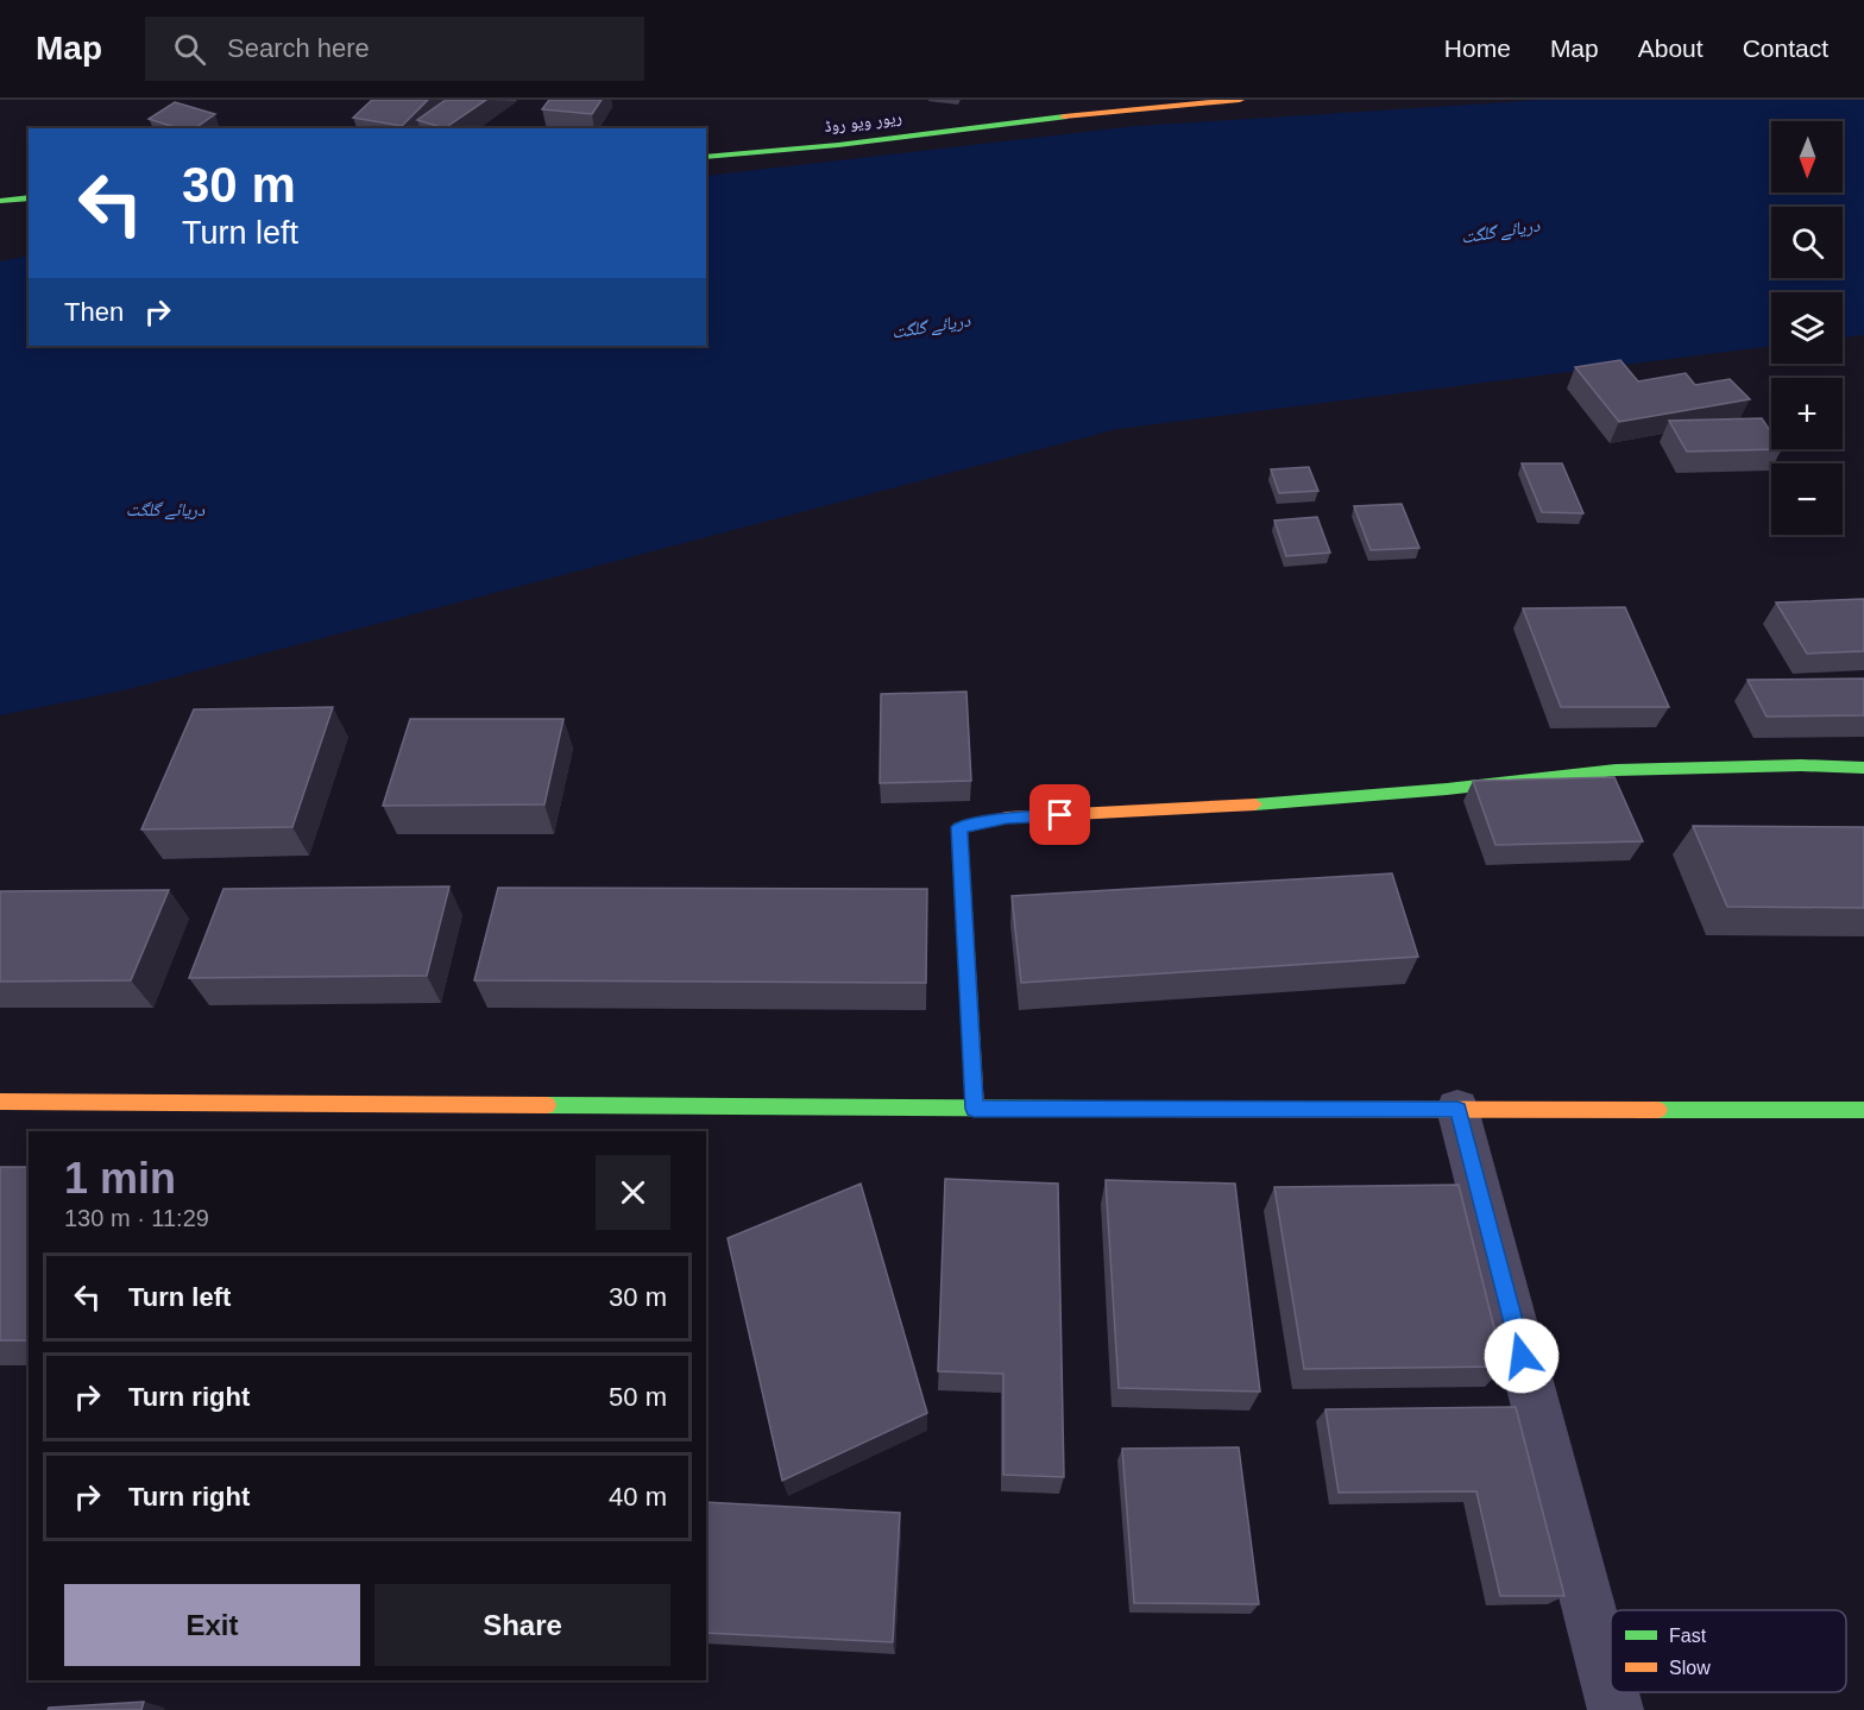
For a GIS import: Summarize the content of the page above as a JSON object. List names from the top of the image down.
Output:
{
  "streets": {
    "main road": ["ریور ویو روڈ"]
  },
  "water": ["دریائے گلگت"],
  "legend": ["Fast", "Slow"],
  "north": "bottom",
  "page": {
    "header": "Map",
    "search": "Search here",
    "nav": [
      "Home",
      "Map",
      "About",
      "Contact"
    ],
    "map_buttons": ["+", "−"],
    "turn": ["30 m", "Turn left"],
    "then": "Then",
    "heading": ["1 min", "130 m · 11:29"],
    "list": [
      {
        "name": "Turn left",
        "value": "30 m"
      },
      {
        "name": "Turn right",
        "value": "50 m"
      },
      {
        "name": "Turn right",
        "value": "40 m"
      }
    ],
    "buttons": ["Exit", "Share"]
  }
}
